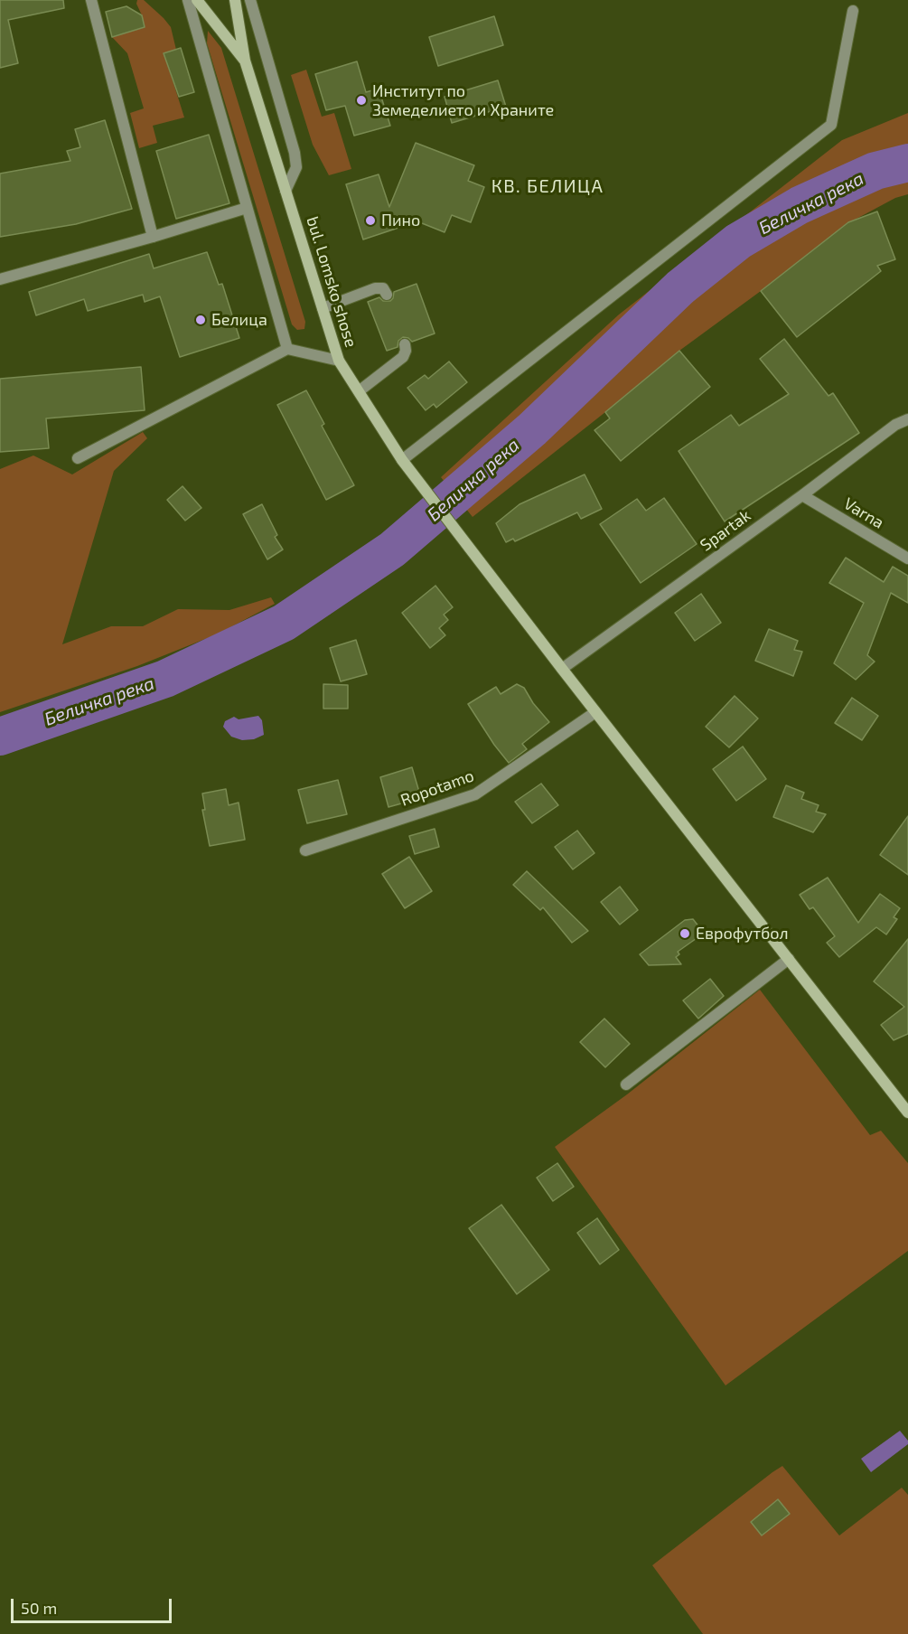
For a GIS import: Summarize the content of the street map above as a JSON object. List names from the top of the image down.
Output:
{
  "streets": {
    "main road": ["bul. Lomsko shose"],
    "street": ["Varna", "Spartak", "Ropotamo"]
  },
  "crossings": [
    ["bul. Lomsko shose", "Spartak"],
    ["bul. Lomsko shose", "Ropotamo"],
    ["Varna", "Spartak"]
  ],
  "districts": ["КВ. БЕЛИЦА"],
  "water": ["Беличка река"],
  "places": [
    "Институт по Земеделието и Храните",
    "Пино",
    "Белица",
    "Еврофутбол"
  ],
  "scale_bar": "50 m"
}
